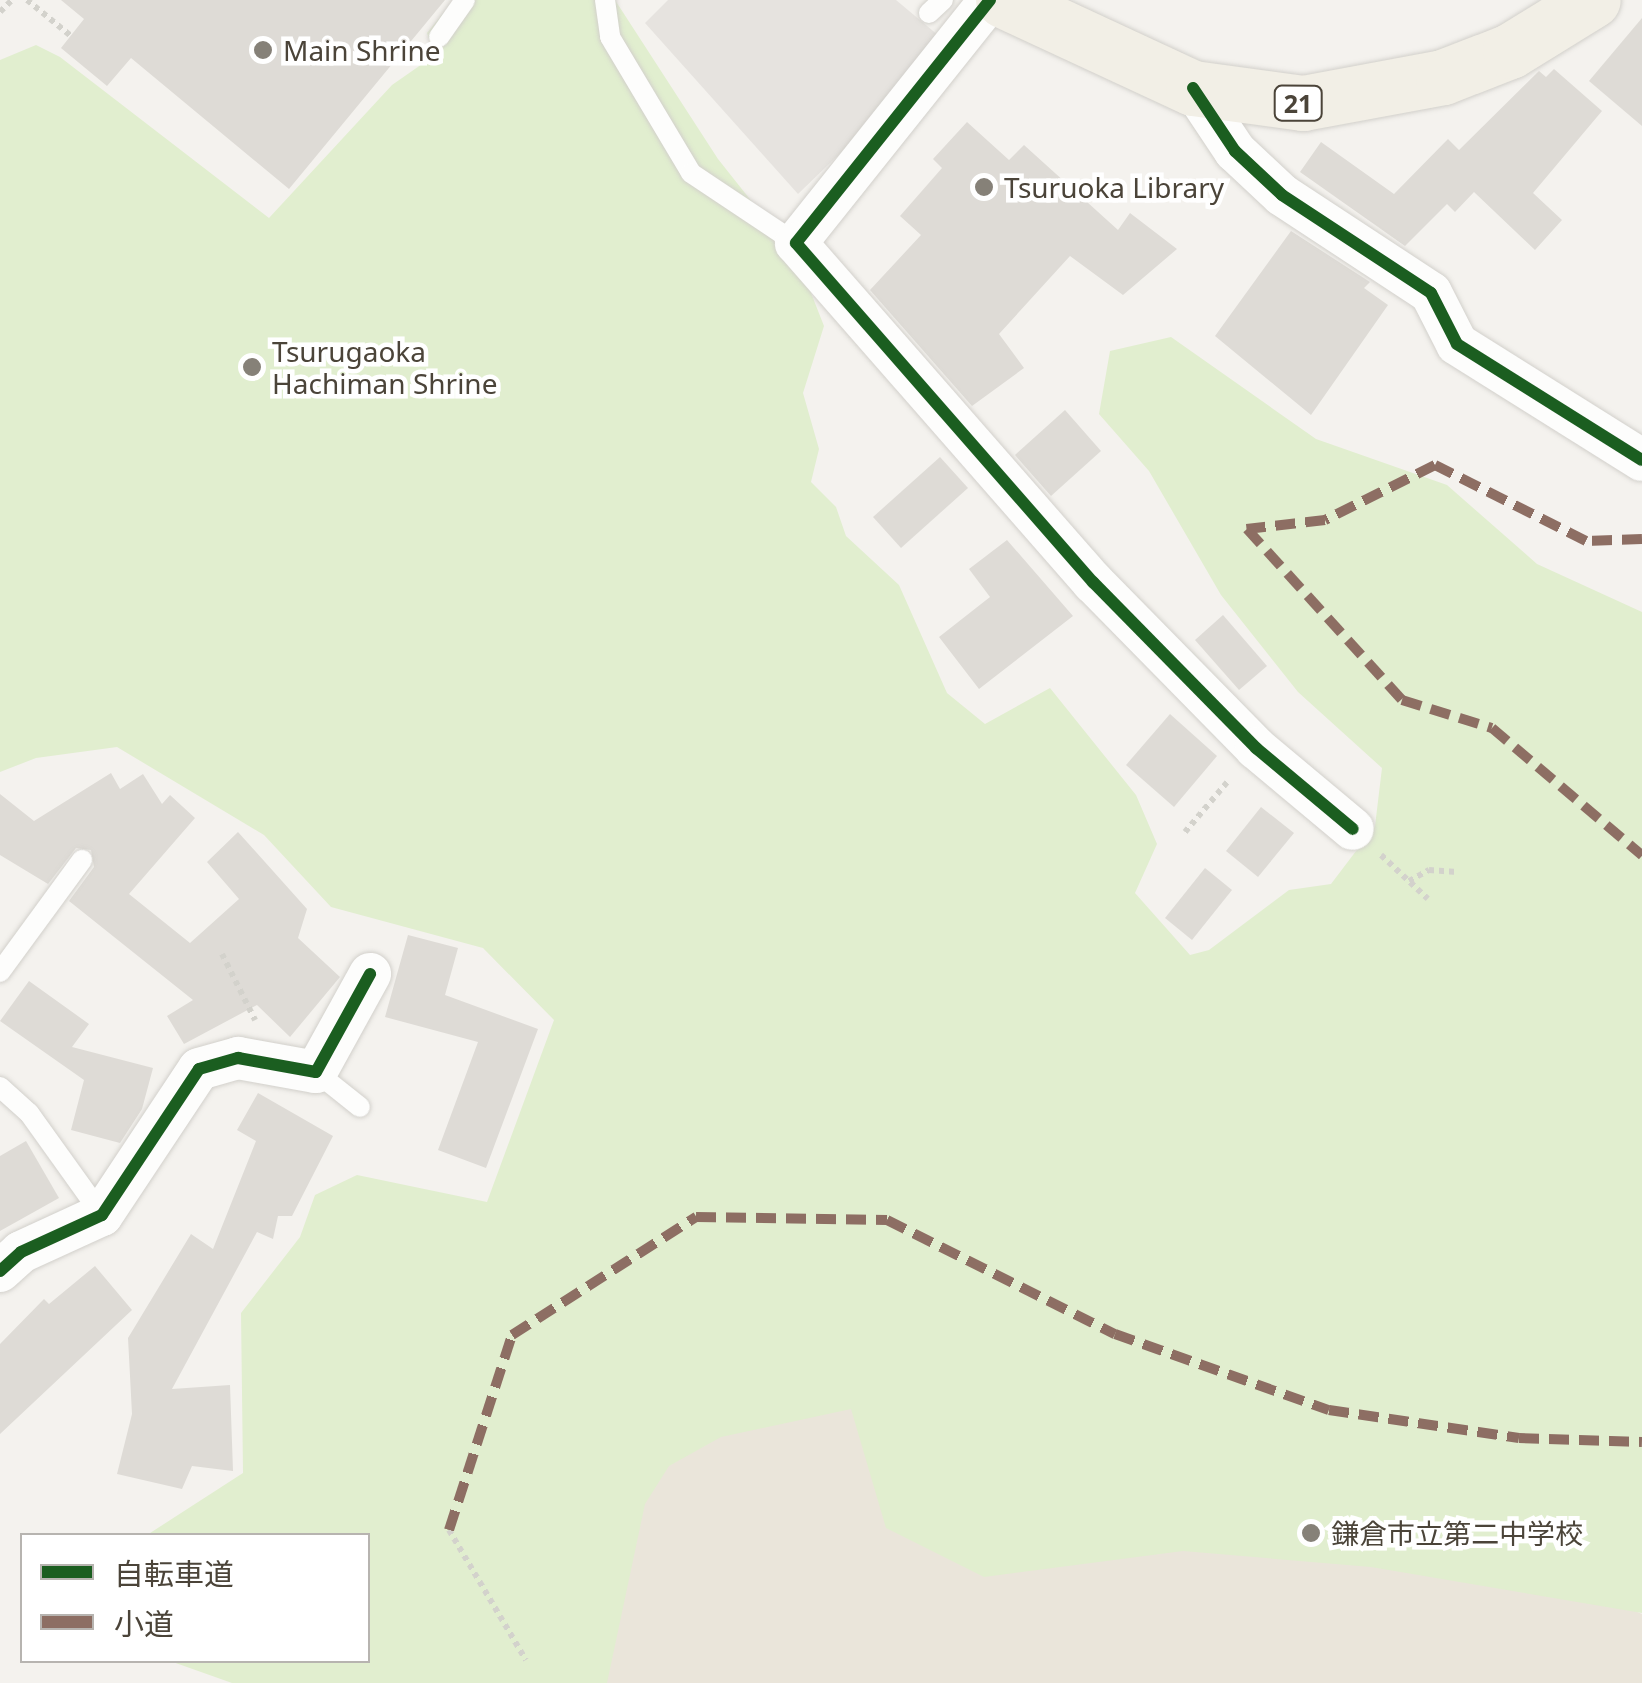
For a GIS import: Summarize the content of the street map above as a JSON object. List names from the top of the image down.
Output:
{
  "streets": {
    "main road": ["21"]
  },
  "places": [
    "Main Shrine",
    "Tsuruoka Library",
    "Tsurugaoka Hachiman Shrine",
    "鎌倉市立第二中学校"
  ],
  "legend": ["自転車道", "小道"]
}
